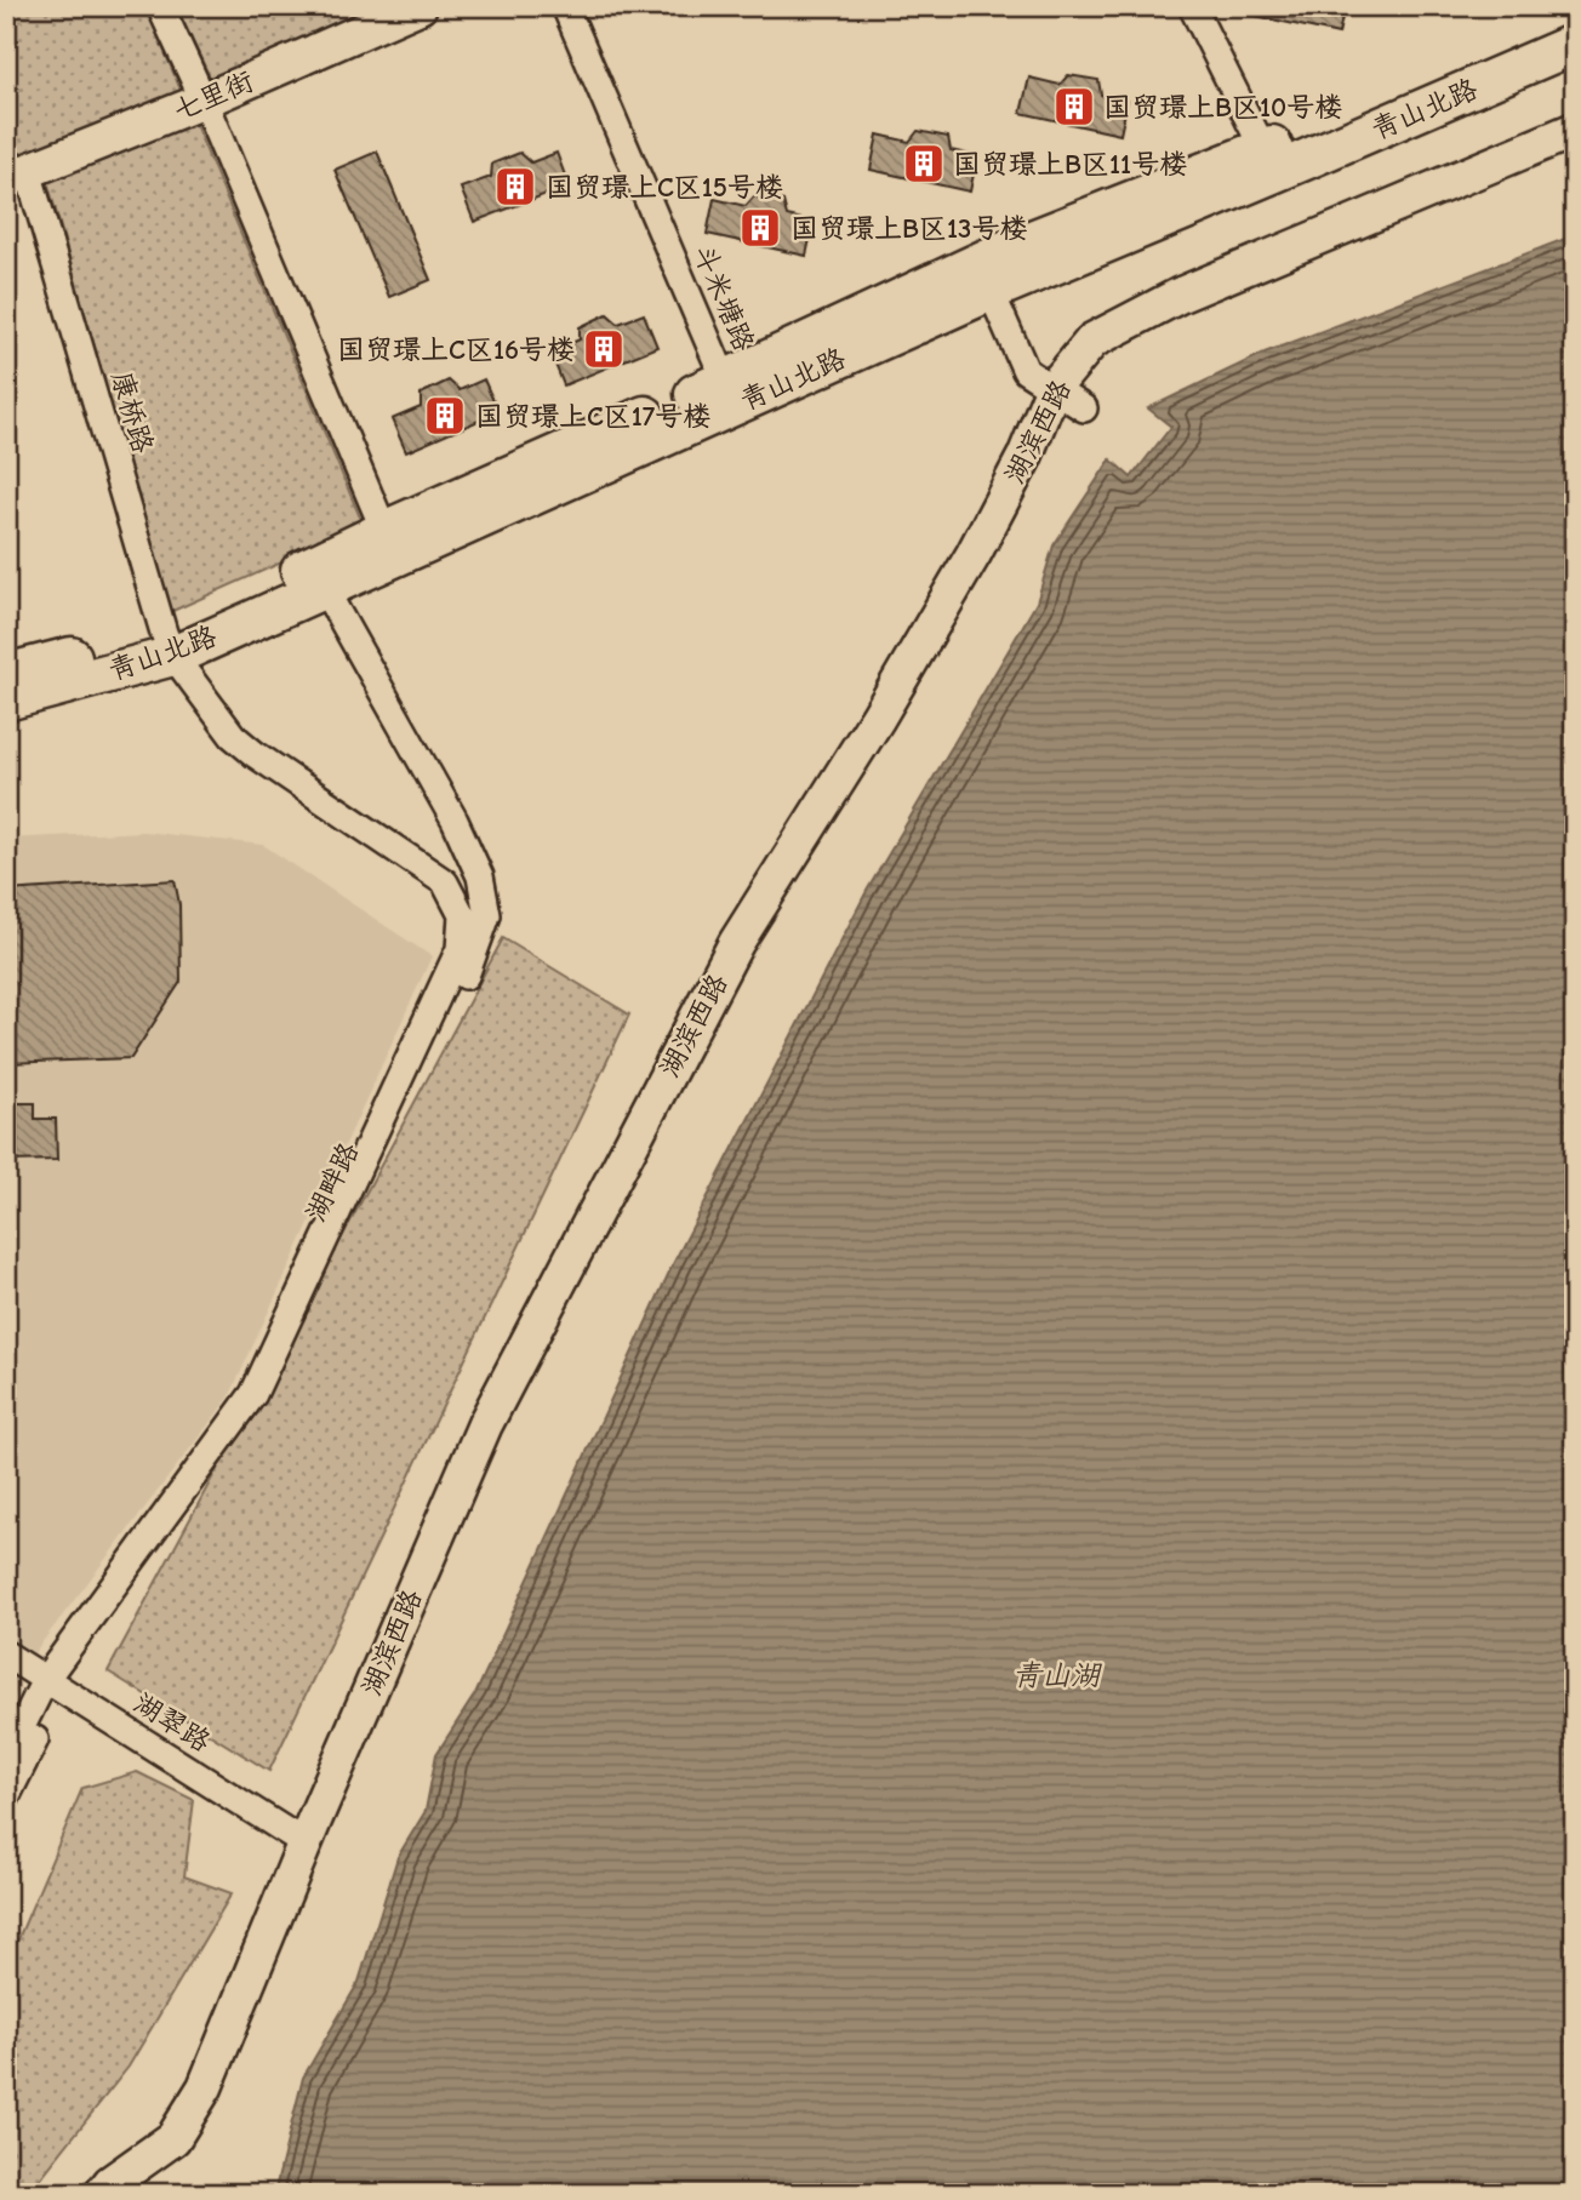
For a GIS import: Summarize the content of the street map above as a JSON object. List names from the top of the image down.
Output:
{
  "streets": {
    "main road": ["青山北路"],
    "street": [
      "七里街",
      "斗米塘路",
      "康桥路",
      "湖滨西路",
      "湖畔路",
      "湖翠路"
    ]
  },
  "crossings": [
    ["七里街", "康桥路"],
    ["青山北路", "斗米塘路"],
    ["青山北路", "康桥路"],
    ["青山北路", "湖畔路"],
    ["康桥路", "湖畔路"],
    ["湖滨西路", "湖翠路"],
    ["湖畔路", "湖翠路"]
  ],
  "water": ["青山湖"],
  "places": {
    "building": [
      "国贸璟上B区10号楼",
      "国贸璟上B区11号楼",
      "国贸璟上C区15号楼",
      "国贸璟上B区13号楼",
      "国贸璟上C区16号楼",
      "国贸璟上C区17号楼"
    ]
  }
}
